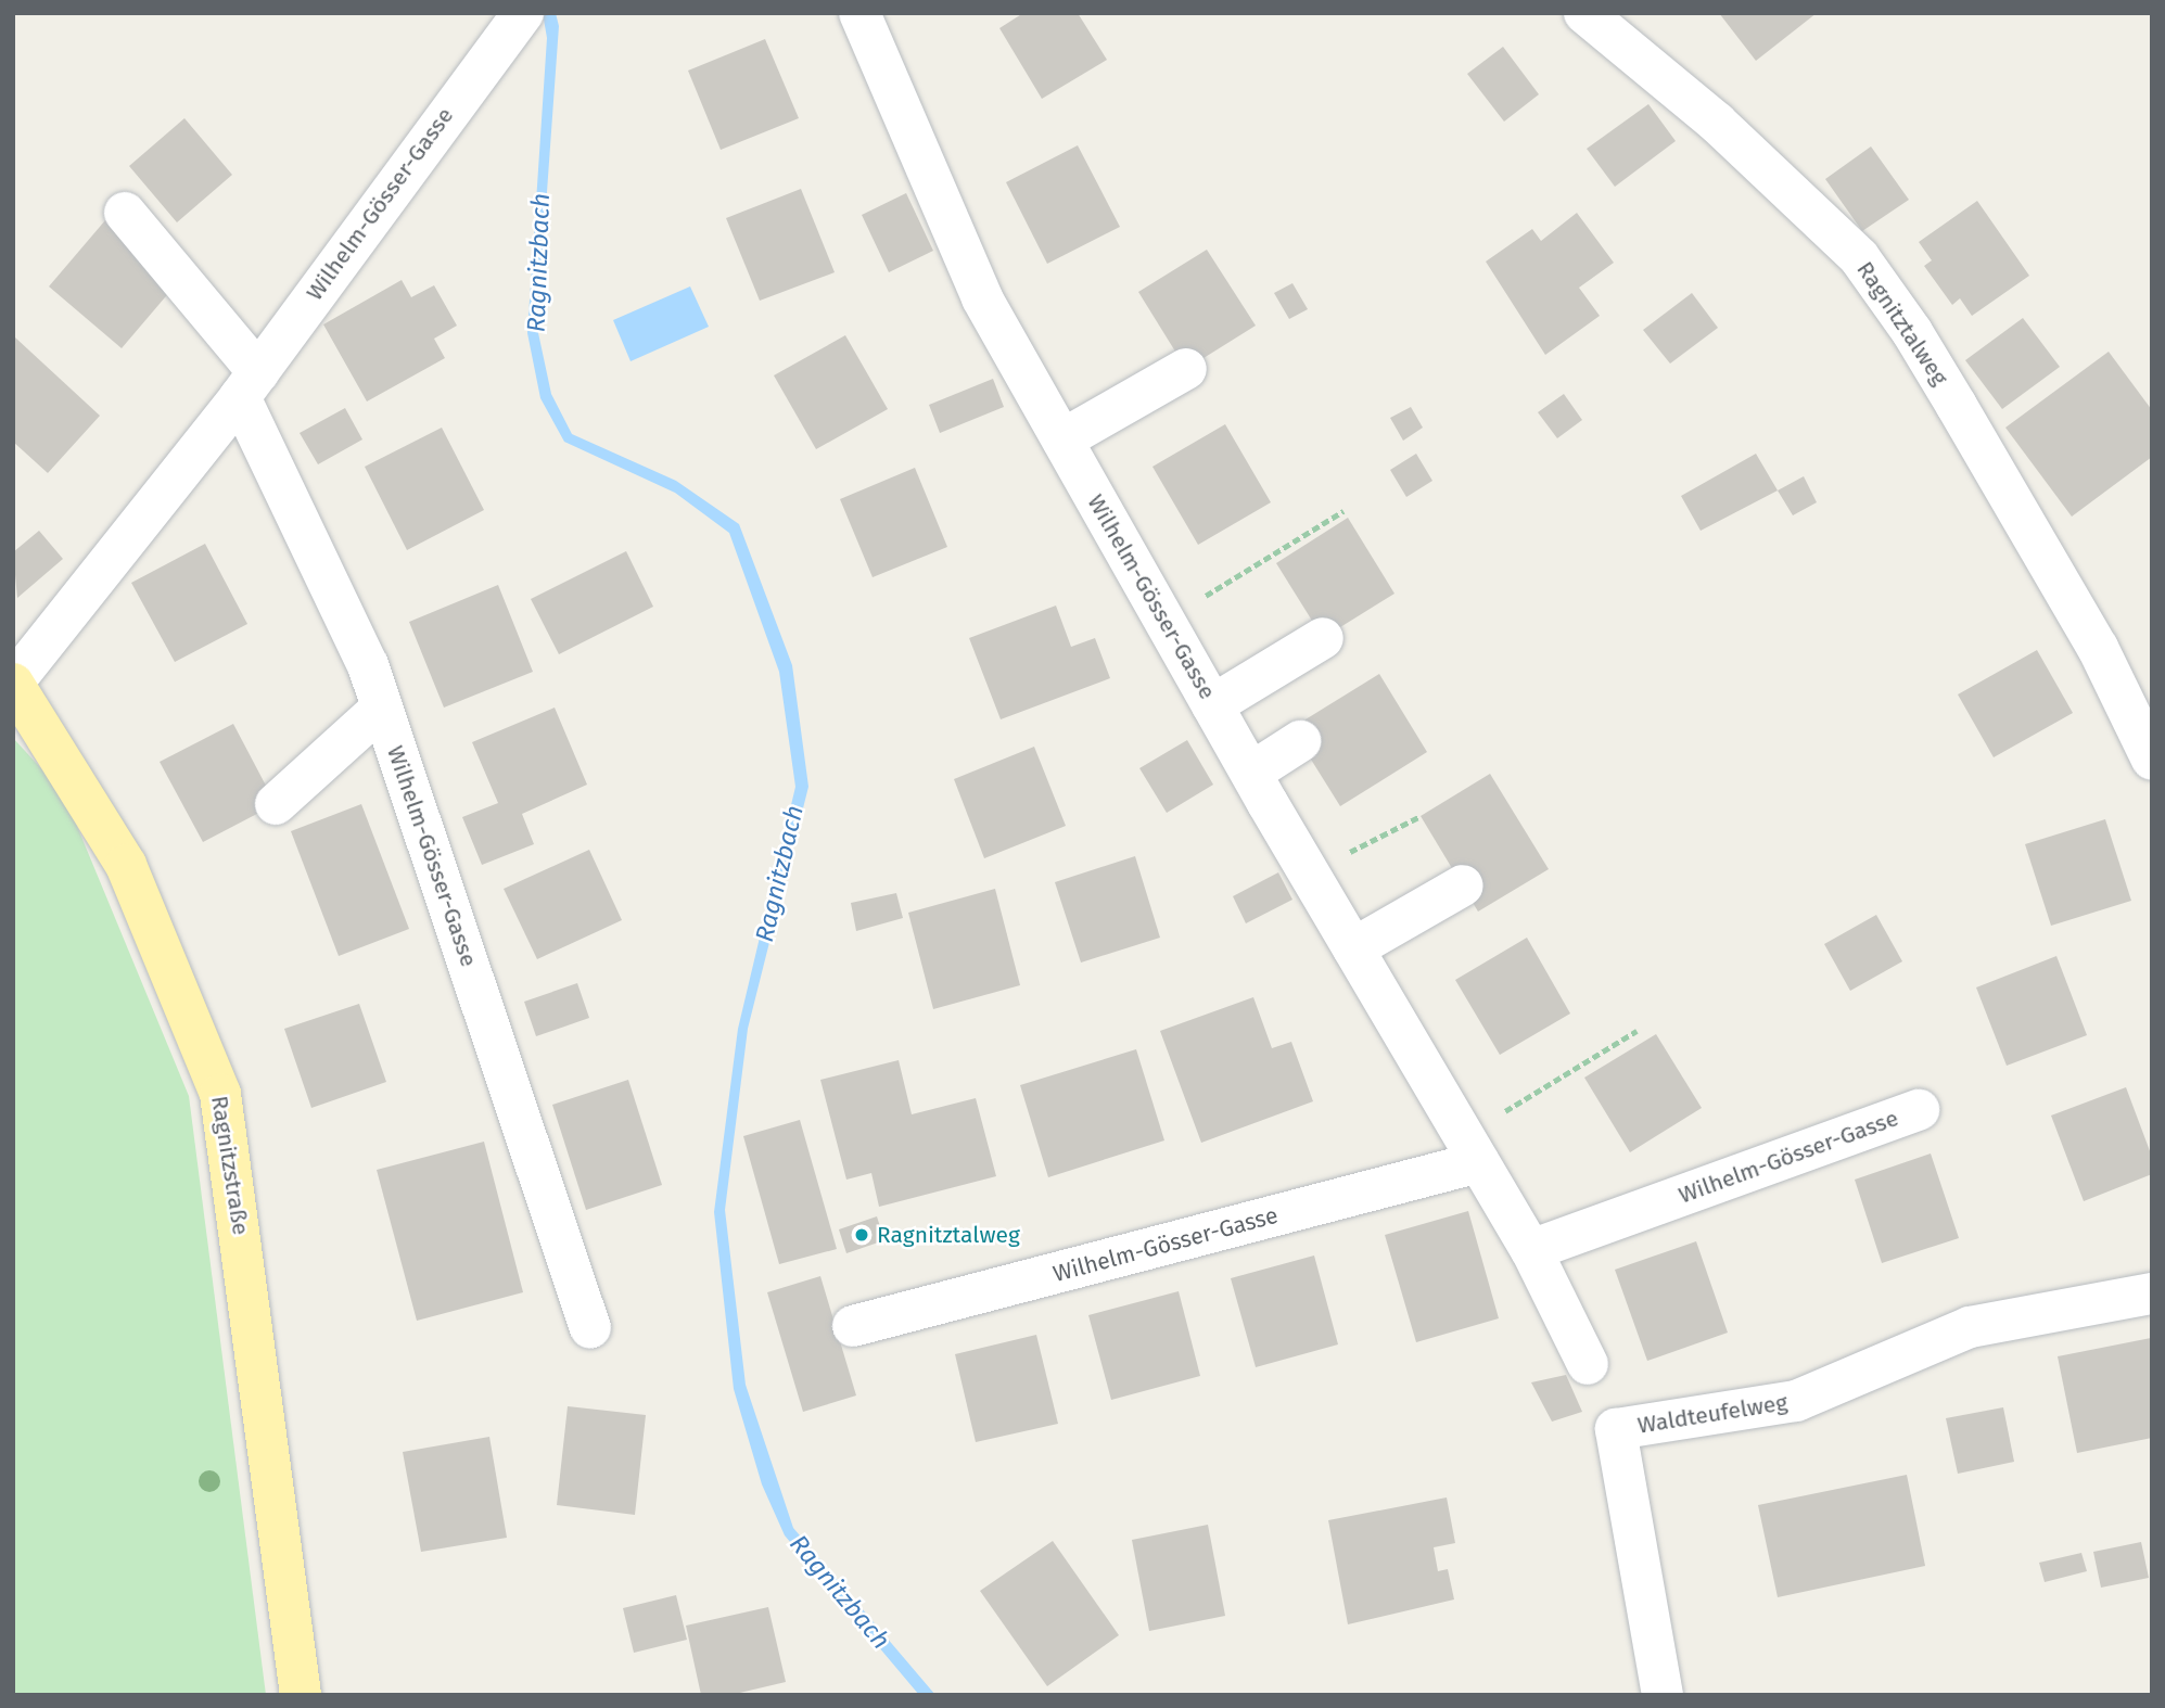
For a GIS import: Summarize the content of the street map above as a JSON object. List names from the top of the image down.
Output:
{
  "streets": {
    "main road": ["Ragnitzstraße"],
    "street": ["Wilhelm-Gösser-Gasse", "Ragnitztalweg", "Waldteufelweg"]
  },
  "crossings": [
    ["Wilhelm-Gösser-Gasse", "Ragnitzstraße"]
  ],
  "water": ["Ragnitzbach"],
  "places": ["Ragnitztalweg"]
}
